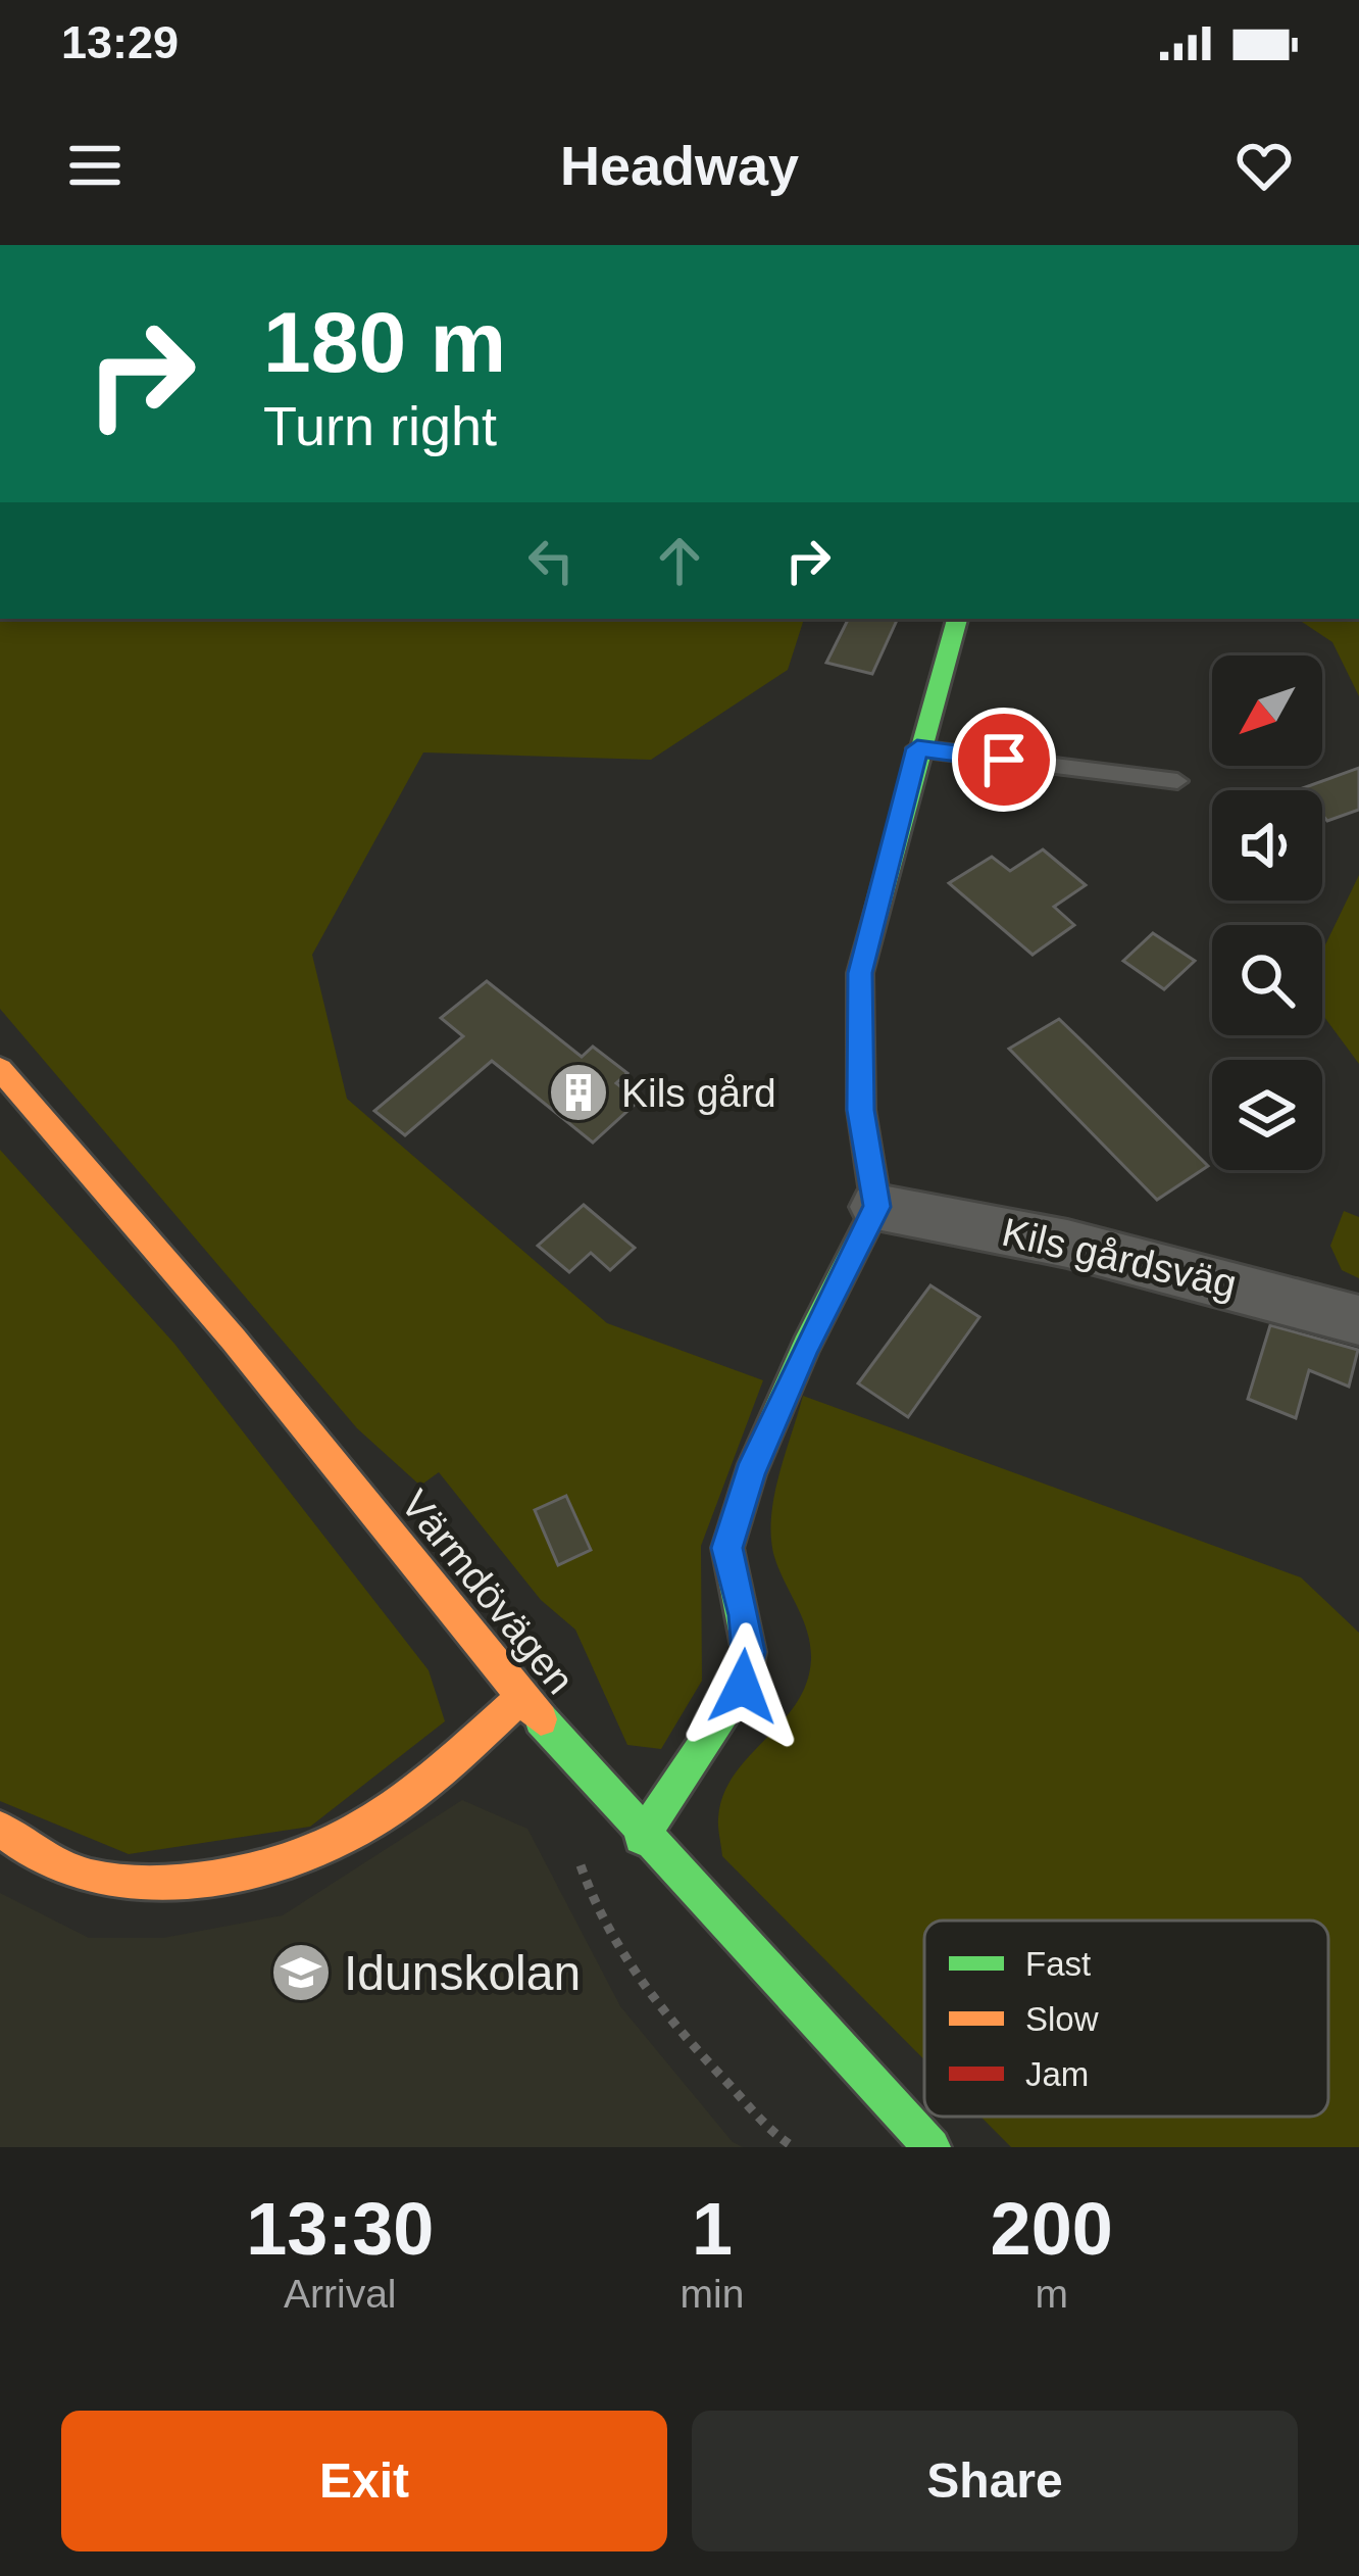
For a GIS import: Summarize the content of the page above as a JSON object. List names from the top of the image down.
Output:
{
  "streets": {
    "street": ["Kils gårdsväg", "Värmdövägen"]
  },
  "places": {
    "building": ["Kils gård"],
    "school or university": ["Idunskolan"]
  },
  "legend": ["Fast", "Slow", "Jam"],
  "north": "bottom left",
  "page": {
    "status": "13:29",
    "header": "Headway",
    "turn": ["180 m", "Turn right"],
    "eta": [
      "13:30",
      "Arrival",
      "1",
      "min",
      "200",
      "m"
    ],
    "buttons": ["Exit", "Share"]
  }
}
